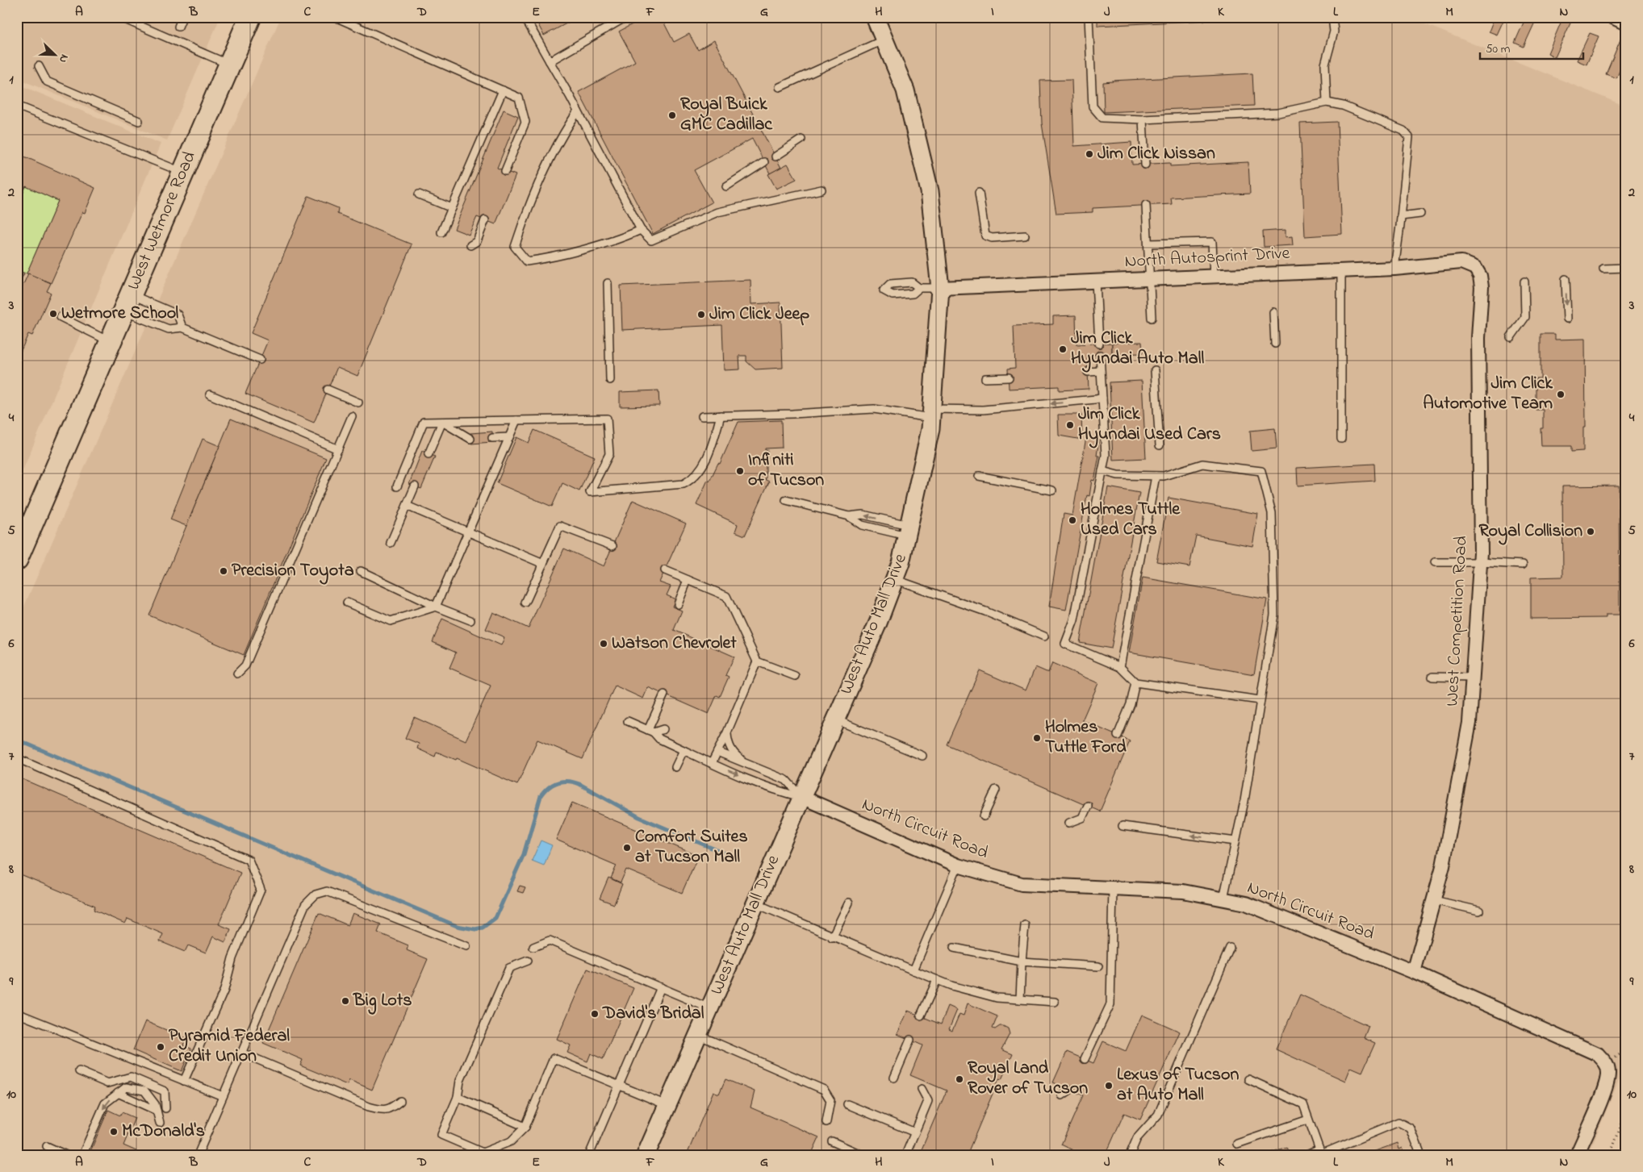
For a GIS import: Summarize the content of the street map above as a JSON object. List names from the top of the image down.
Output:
{
  "streets": {
    "main road": ["West Wetmore Road"],
    "street": [
      "North Autosprint Drive",
      "West Competition Road",
      "West Auto Mall Drive",
      "North Circuit Road"
    ]
  },
  "crossings": [
    ["North Autosprint Drive", "West Competition Road"],
    ["North Autosprint Drive", "West Auto Mall Drive"],
    ["West Competition Road", "North Circuit Road"],
    ["West Auto Mall Drive", "North Circuit Road"]
  ],
  "places": [
    "Royal Buick GMC Cadillac",
    "Jim Click Nissan",
    "Wetmore School",
    "Jim Click Jeep",
    "Jim Click Hyundai Auto Mall",
    "Jim Click Automotive Team",
    "Jim Click Hyundai Used Cars",
    "Infiniti of Tucson",
    "Holmes Tuttle Used Cars",
    "Royal Collision",
    "Precision Toyota",
    "Watson Chevrolet",
    "Holmes Tuttle Ford",
    "Comfort Suites at Tucson Mall",
    "Big Lots",
    "David's Bridal",
    "Pyramid Federal Credit Union",
    "Royal Land Rover of Tucson",
    "Lexus of Tucson at Auto Mall",
    "McDonald's"
  ],
  "scale_bar": "50 m",
  "north": "bottom right",
  "grid": {
    "columns": [
      "A",
      "B",
      "C",
      "D",
      "E",
      "F",
      "G",
      "H",
      "I",
      "J",
      "K",
      "L",
      "M",
      "N"
    ],
    "rows": [
      "1",
      "2",
      "3",
      "4",
      "5",
      "6",
      "7",
      "8",
      "9",
      "10"
    ]
  }
}
